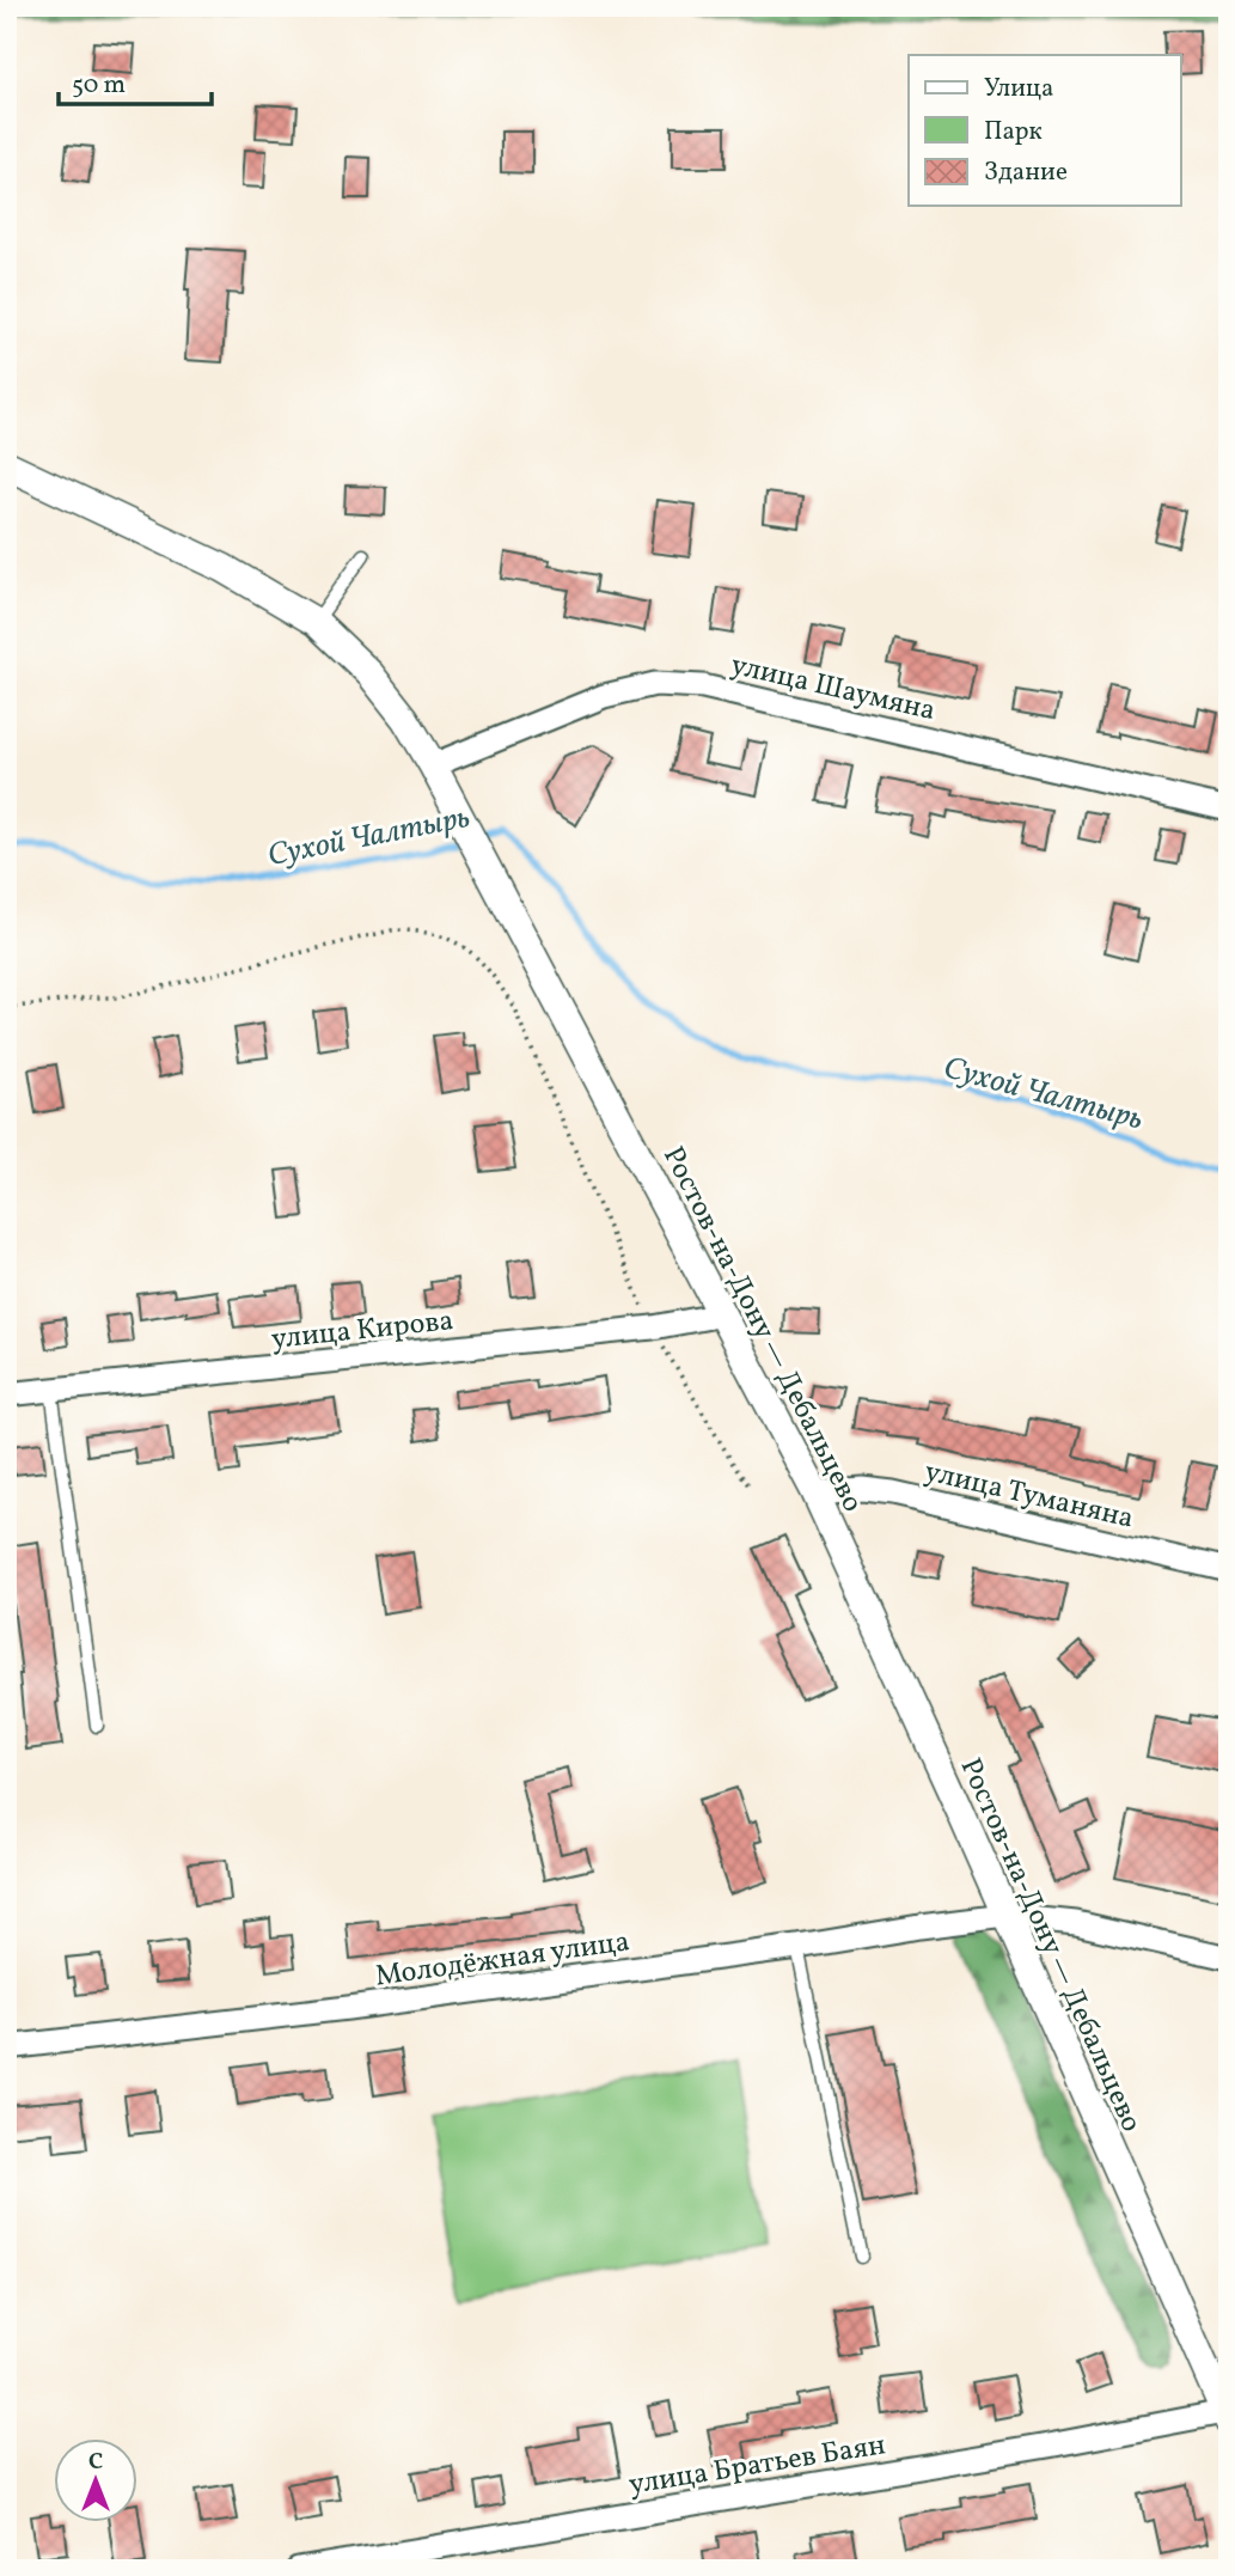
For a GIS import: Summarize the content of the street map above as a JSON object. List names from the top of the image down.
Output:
{
  "streets": {
    "street": [
      "улица Шаумяна",
      "улица Кирова",
      "Ростов-на-Дону — Дебальцево",
      "улица Туманяна",
      "Молодёжная улица",
      "улица Братьев Баян"
    ]
  },
  "crossings": [
    ["улица Шаумяна", "Ростов-на-Дону — Дебальцево"],
    ["улица Кирова", "Ростов-на-Дону — Дебальцево"],
    ["Ростов-на-Дону — Дебальцево", "улица Туманяна"],
    ["Ростов-на-Дону — Дебальцево", "Молодёжная улица"],
    ["Ростов-на-Дону — Дебальцево", "улица Братьев Баян"]
  ],
  "water": ["Сухой Чалтырь"],
  "legend": ["Улица", "Парк", "Здание"],
  "scale_bar": "50 m",
  "north": "top"
}
